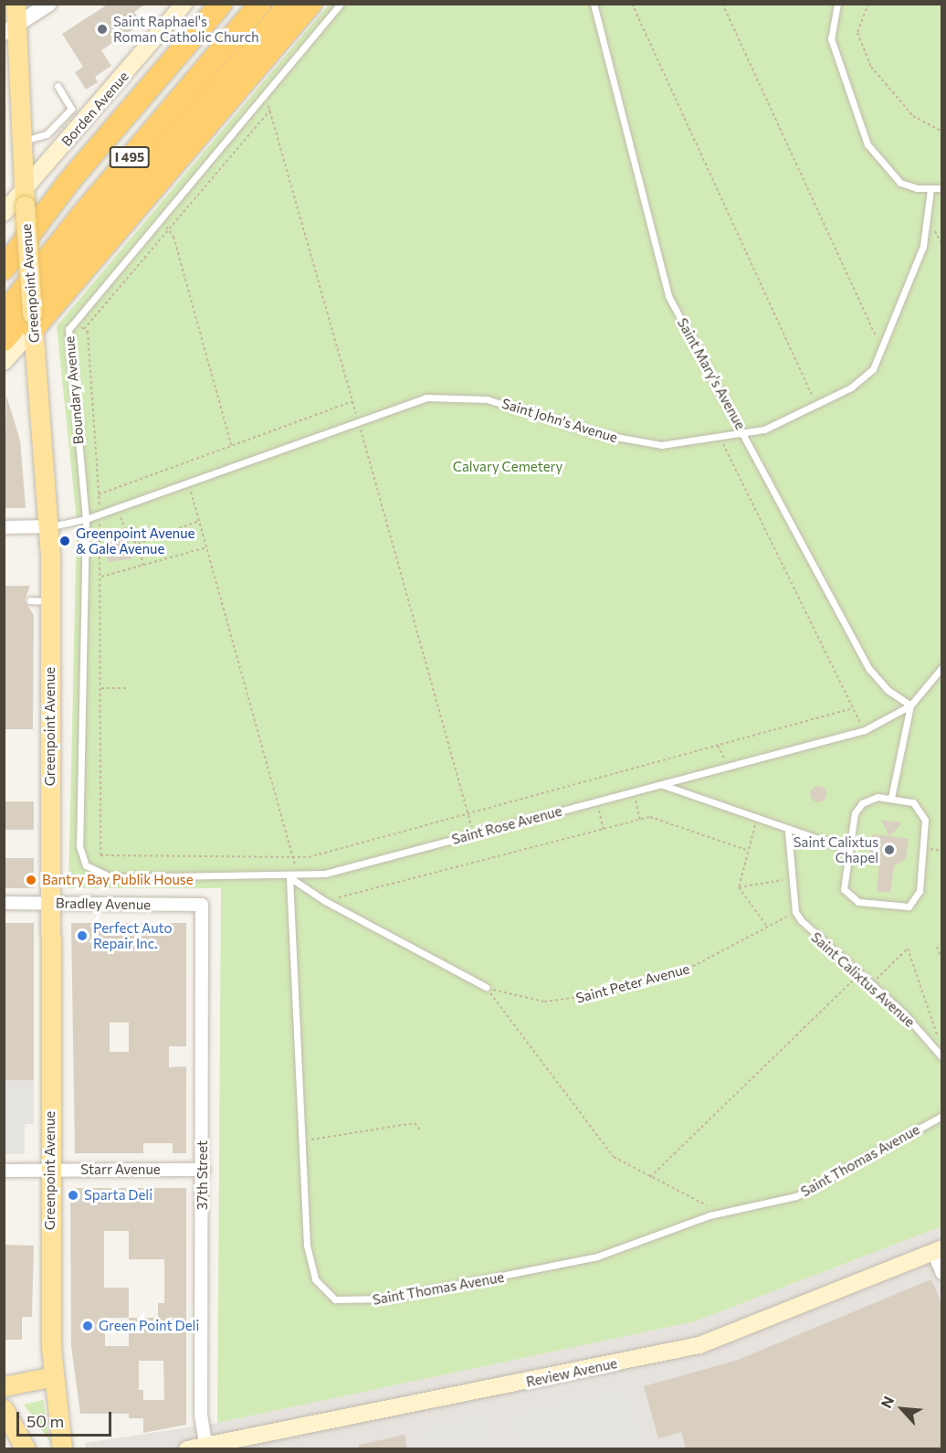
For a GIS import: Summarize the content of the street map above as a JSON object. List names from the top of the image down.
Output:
{
  "streets": {
    "highway": ["I 495"],
    "main road": ["Borden Avenue", "Greenpoint Avenue", "Review Avenue"],
    "street": ["Bradley Avenue", "Starr Avenue", "37th Street"],
    "lane": [
      "Saint Mary's Avenue",
      "Boundary Avenue",
      "Saint John's Avenue",
      "Saint Rose Avenue",
      "Saint Calixtus Avenue",
      "Saint Thomas Avenue"
    ],
    "path": ["Saint Peter Avenue"]
  },
  "crossings": [
    ["Borden Avenue", "Greenpoint Avenue"],
    ["Greenpoint Avenue", "Saint John's Avenue"],
    ["Greenpoint Avenue", "Bradley Avenue"],
    ["Greenpoint Avenue", "Starr Avenue"],
    ["Saint Mary's Avenue", "Saint John's Avenue"],
    ["Saint Mary's Avenue", "Saint Rose Avenue"],
    ["Boundary Avenue", "Saint John's Avenue"],
    ["Boundary Avenue", "Saint Rose Avenue"],
    ["Saint Rose Avenue", "Saint Thomas Avenue"],
    ["Bradley Avenue", "37th Street"],
    ["Saint Calixtus Avenue", "Saint Peter Avenue"],
    ["Starr Avenue", "37th Street"],
    ["37th Street", "Review Avenue"]
  ],
  "parks": ["Calvary Cemetery"],
  "places": [
    "Saint Raphael's Roman Catholic Church",
    "Greenpoint Avenue & Gale Avenue",
    "Saint Calixtus Chapel",
    "Bantry Bay Publik House",
    "Perfect Auto Repair Inc.",
    "Sparta Deli",
    "Green Point Deli"
  ],
  "scale_bar": "50 m",
  "north": "top left"
}
